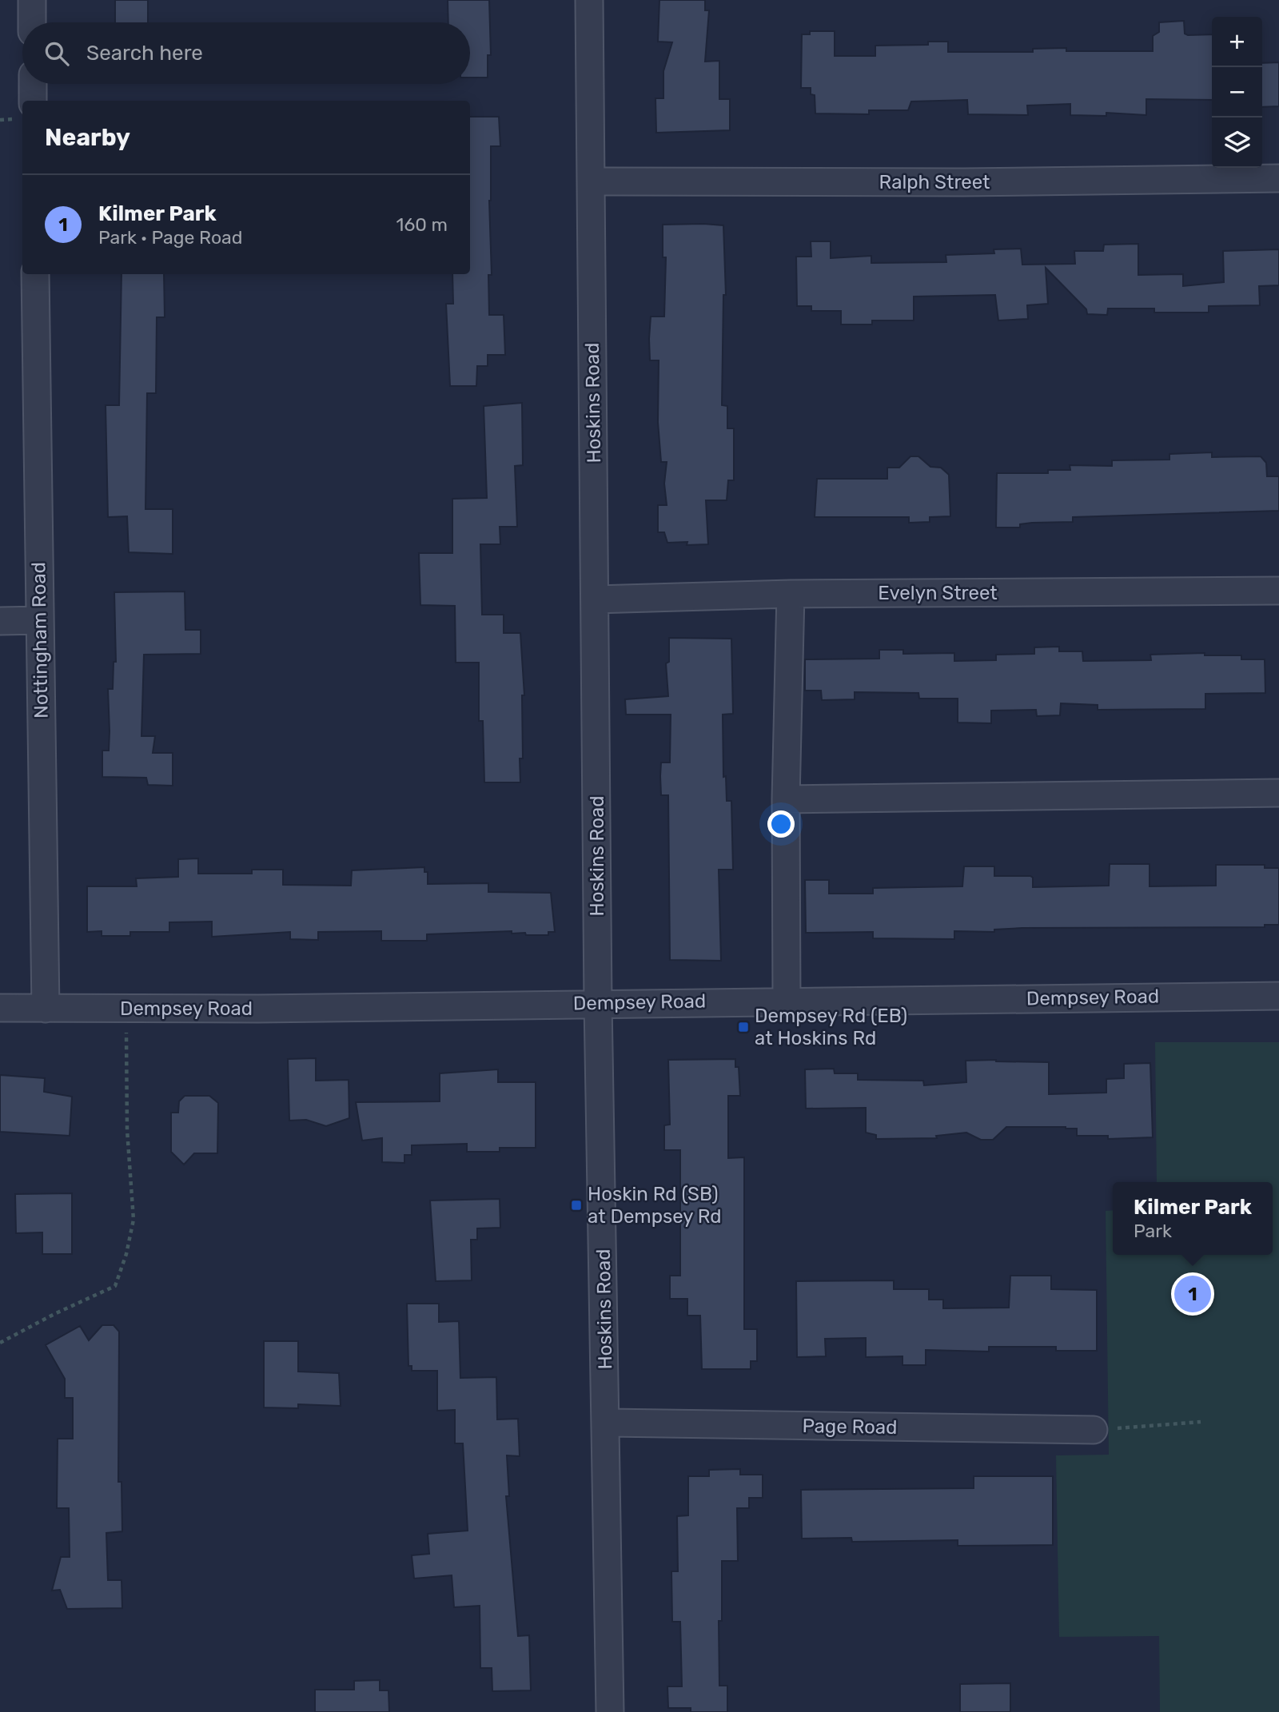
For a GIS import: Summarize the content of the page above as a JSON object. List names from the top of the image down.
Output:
{
  "streets": {
    "street": [
      "Ralph Street",
      "Hoskins Road",
      "Evelyn Street",
      "Nottingham Road",
      "Dempsey Road",
      "Page Road"
    ]
  },
  "crossings": [
    ["Ralph Street", "Hoskins Road"],
    ["Hoskins Road", "Evelyn Street"],
    ["Hoskins Road", "Dempsey Road"],
    ["Hoskins Road", "Page Road"],
    ["Nottingham Road", "Dempsey Road"]
  ],
  "places": {
    "transit": ["Dempsey Rd (EB) at Hoskins Rd", "Hoskin Rd (SB) at Dempsey Rd"]
  },
  "page": {
    "map_buttons": ["+", "−"],
    "search": "Search here",
    "heading": "Nearby",
    "list": [
      {
        "mark": "1",
        "name": "Kilmer Park",
        "note": "Park · Page Road",
        "value": "160 m"
      }
    ],
    "popup": ["Kilmer Park", "Park"],
    "pins": "1"
  }
}
